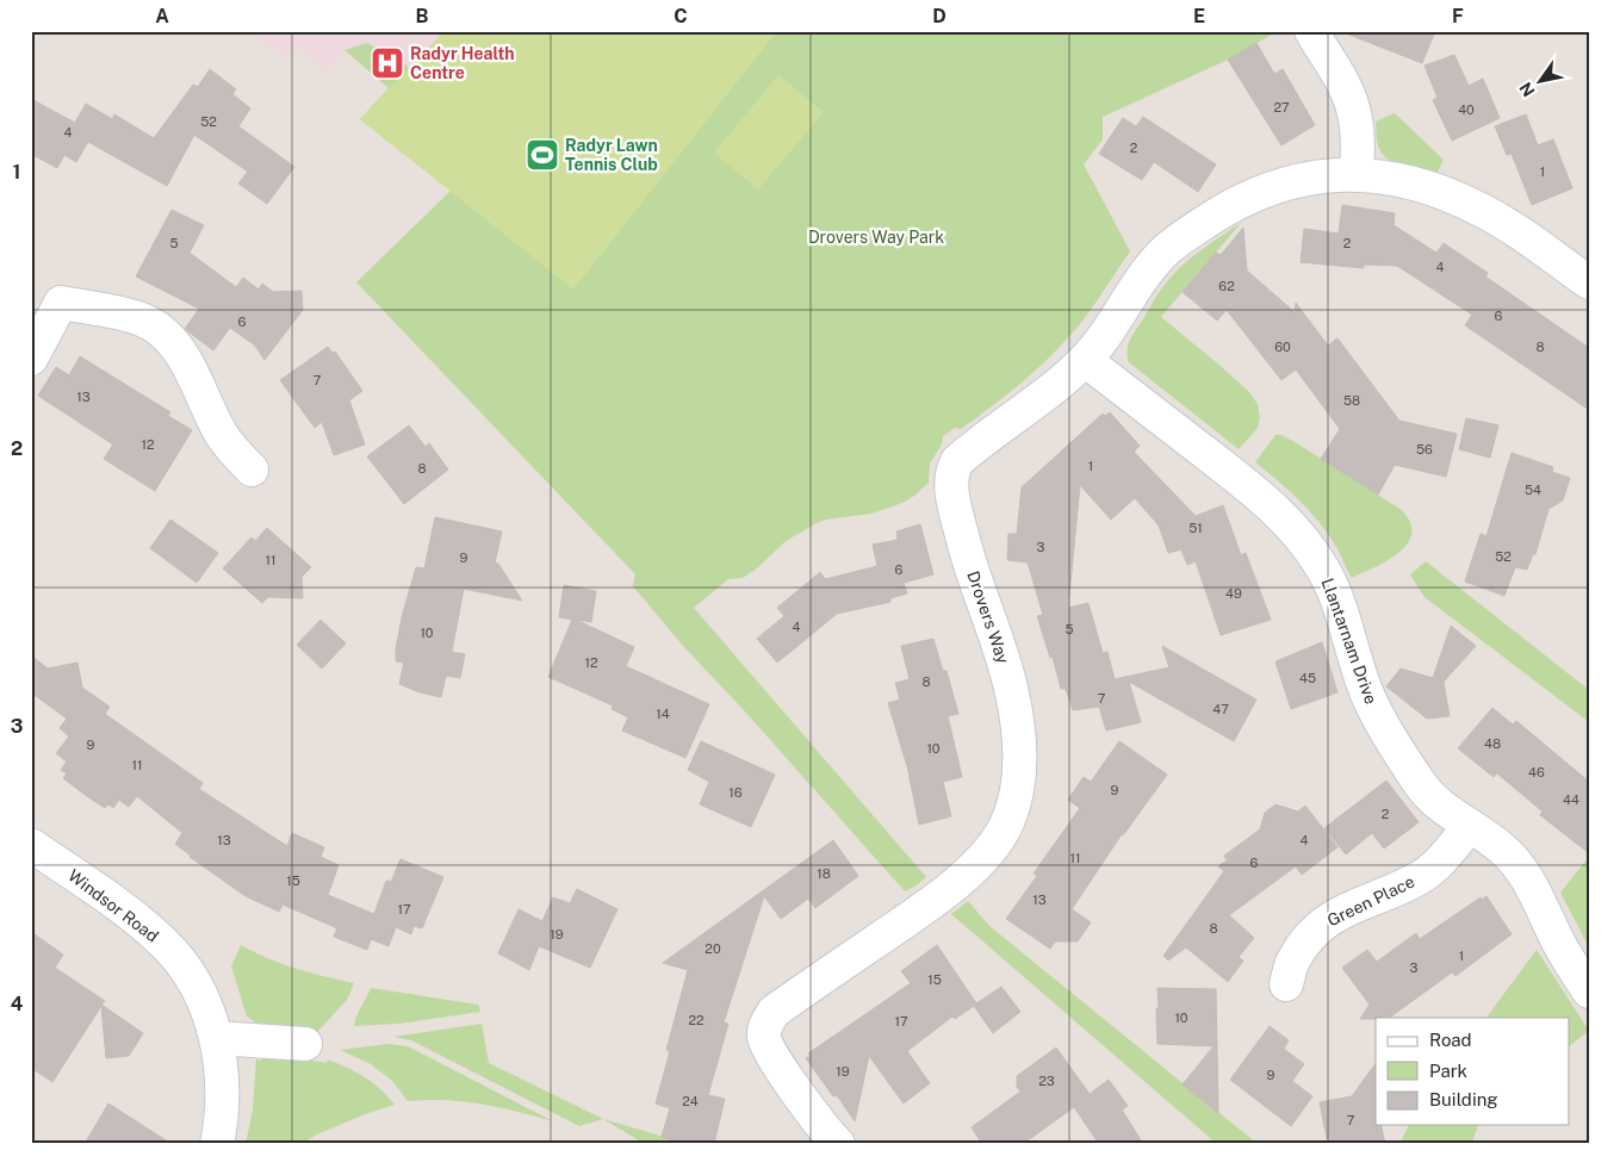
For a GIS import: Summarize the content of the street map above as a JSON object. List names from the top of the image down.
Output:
{
  "streets": {
    "street": [
      "Drovers Way",
      "Llantarnam Drive",
      "Green Place",
      "Windsor Road"
    ]
  },
  "crossings": [
    ["Drovers Way", "Llantarnam Drive"],
    ["Llantarnam Drive", "Green Place"]
  ],
  "parks": ["Drovers Way Park"],
  "places": {
    "hospital": ["Radyr Health Centre"],
    "sports": ["Radyr Lawn Tennis Club"]
  },
  "house_numbers": [
    "27",
    "40",
    "52",
    "4",
    "2",
    "1",
    "5",
    "2",
    "4",
    "62",
    "6",
    "6",
    "60",
    "8",
    "7",
    "13",
    "58",
    "12",
    "56",
    "1",
    "8",
    "54",
    "51",
    "3",
    "52",
    "9",
    "11",
    "6",
    "49",
    "4",
    "5",
    "10",
    "12",
    "45",
    "8",
    "7",
    "47",
    "14",
    "48",
    "9",
    "10",
    "11",
    "46",
    "9",
    "16",
    "44",
    "2",
    "13",
    "4",
    "11",
    "6",
    "18",
    "15",
    "13",
    "17",
    "8",
    "19",
    "20",
    "1",
    "3",
    "15",
    "10",
    "22",
    "17",
    "19",
    "9",
    "23",
    "24",
    "7"
  ],
  "legend": ["Road", "Park", "Building"],
  "north": "bottom left",
  "grid": {
    "columns": [
      "A",
      "B",
      "C",
      "D",
      "E",
      "F"
    ],
    "rows": [
      "1",
      "2",
      "3",
      "4"
    ]
  }
}
